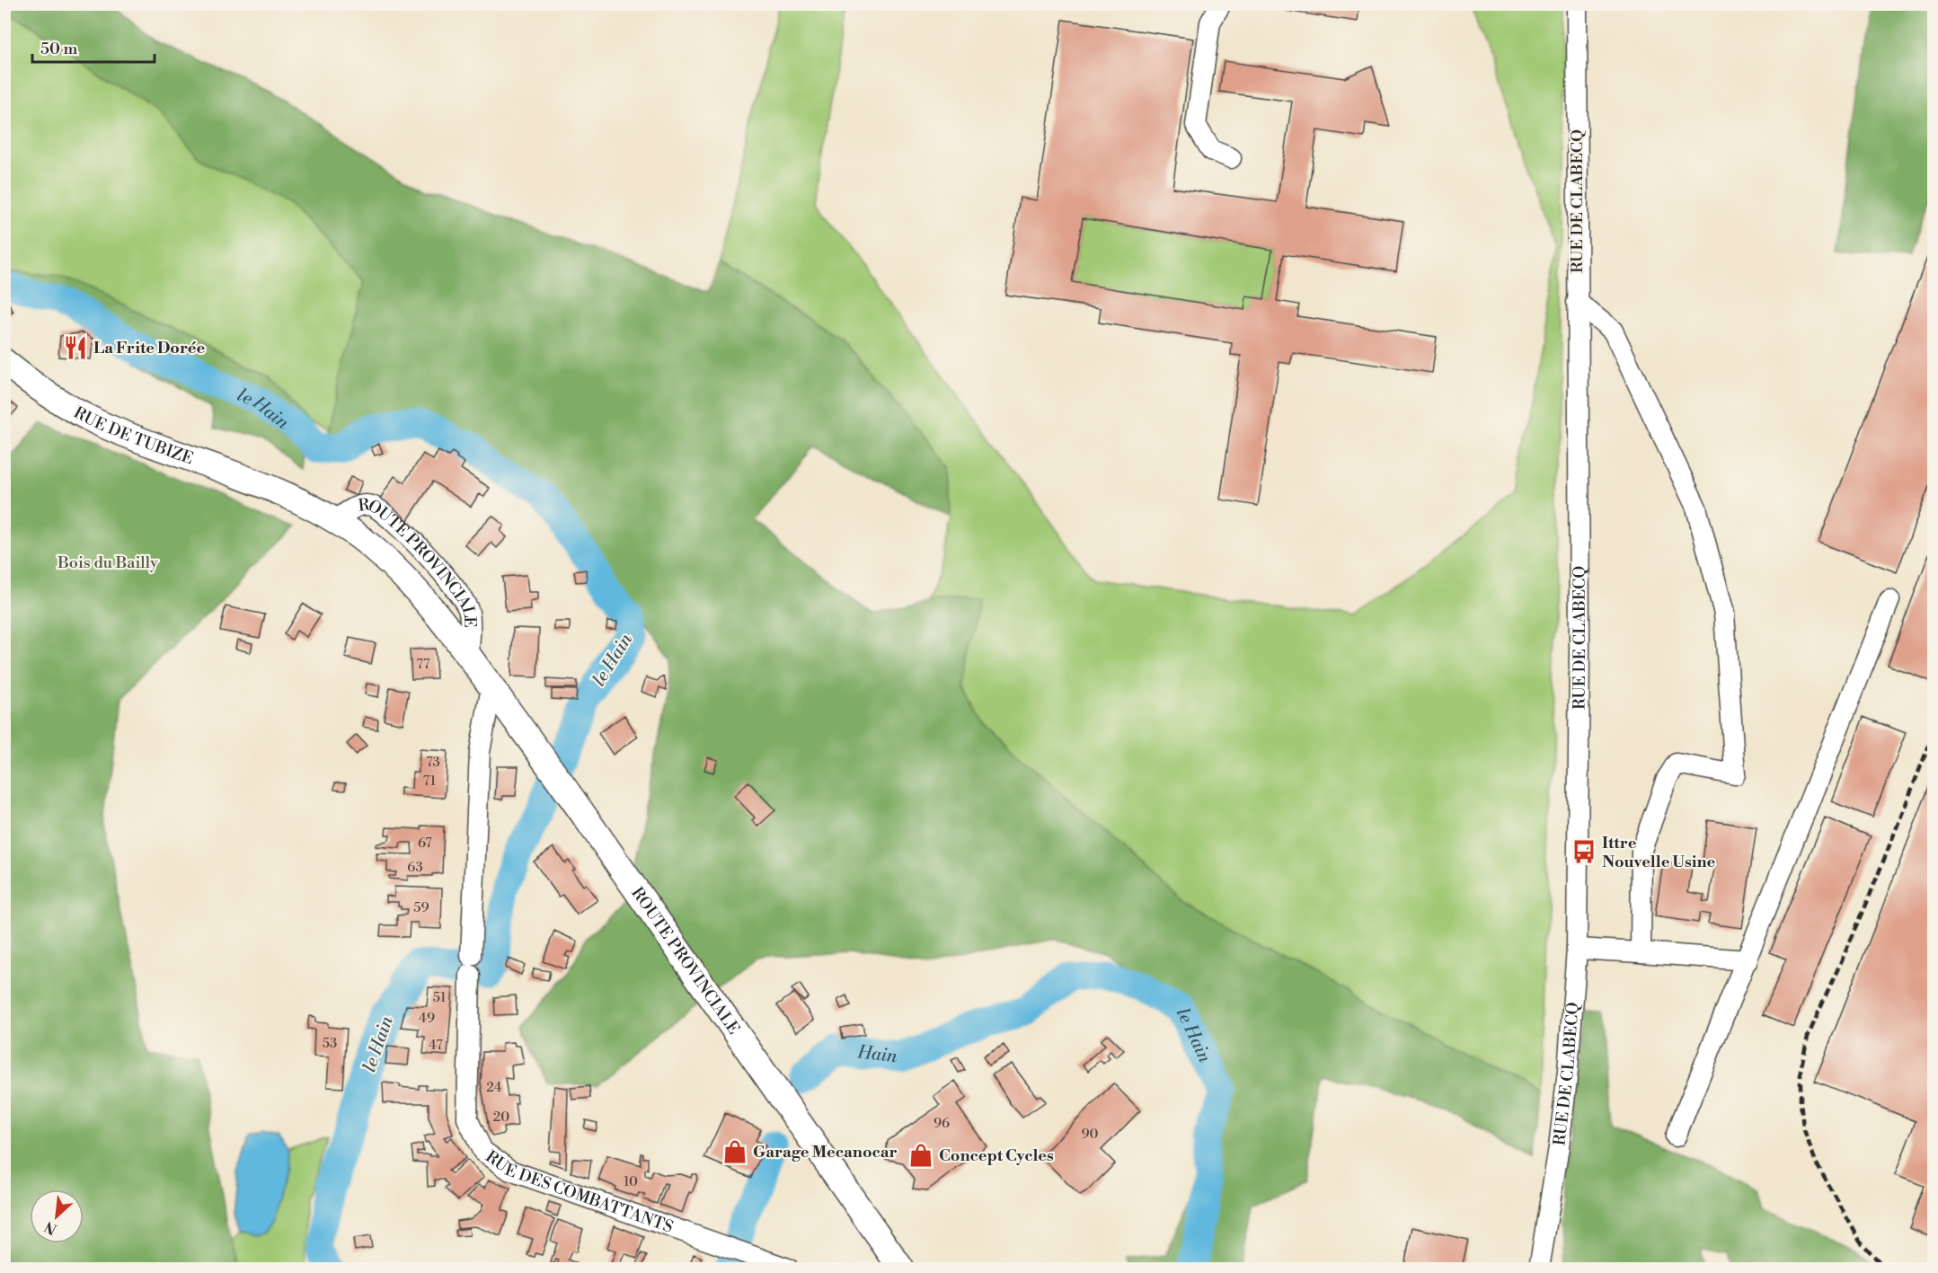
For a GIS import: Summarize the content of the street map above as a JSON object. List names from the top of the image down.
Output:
{
  "streets": {
    "main road": ["RUE DE TUBIZE", "ROUTE PROVINCIALE"],
    "street": ["RUE DE CLABECQ", "RUE DES COMBATTANTS"]
  },
  "crossings": [
    ["RUE DE TUBIZE", "ROUTE PROVINCIALE"],
    ["ROUTE PROVINCIALE", "RUE DES COMBATTANTS"]
  ],
  "water": ["le Hain", "Hain"],
  "parks": ["Bois du Bailly"],
  "places": {
    "restaurant": ["La Frite Dorée"],
    "bus stop": ["Ittre Nouvelle Usine"],
    "shop": ["Garage Mecanocar", "Concept Cycles"]
  },
  "house_numbers": [
    "77",
    "73",
    "71",
    "67",
    "63",
    "59",
    "51",
    "49",
    "53",
    "47",
    "24",
    "20",
    "96",
    "90",
    "10"
  ],
  "scale_bar": "50 m",
  "north": "bottom left"
}
